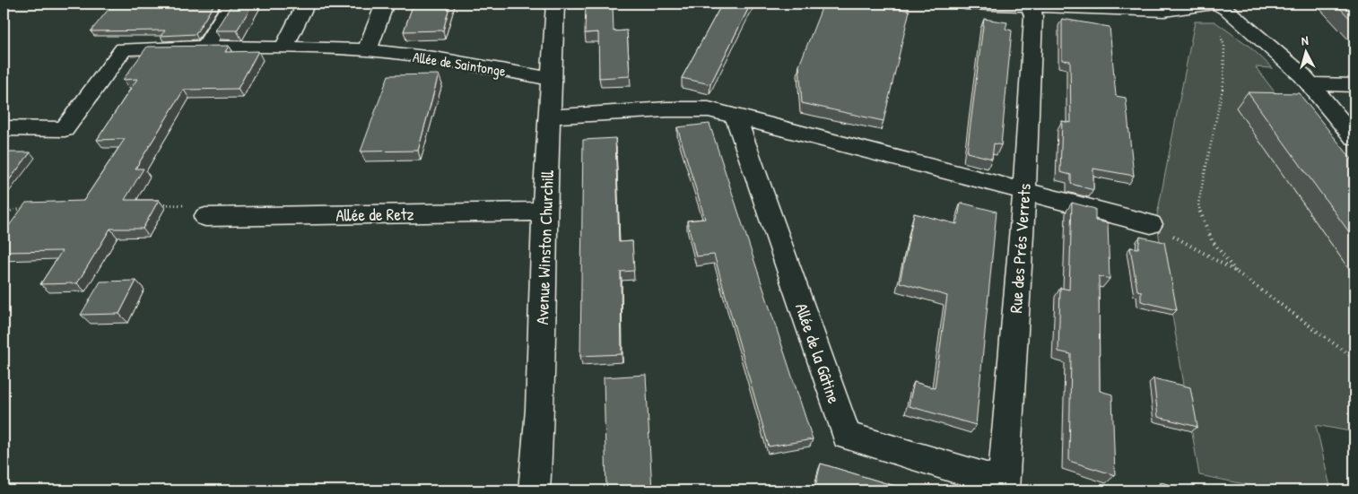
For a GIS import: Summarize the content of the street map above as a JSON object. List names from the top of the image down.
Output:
{
  "streets": {
    "street": [
      "Allée de Saintonge",
      "Allée de Retz",
      "Avenue Winston Churchill",
      "Rue des Prés Verrets",
      "Allée de la Gâtine"
    ]
  },
  "crossings": [
    ["Allée de Saintonge", "Avenue Winston Churchill"],
    ["Allée de Retz", "Avenue Winston Churchill"],
    ["Rue des Prés Verrets", "Allée de la Gâtine"]
  ],
  "north": "top"
}
